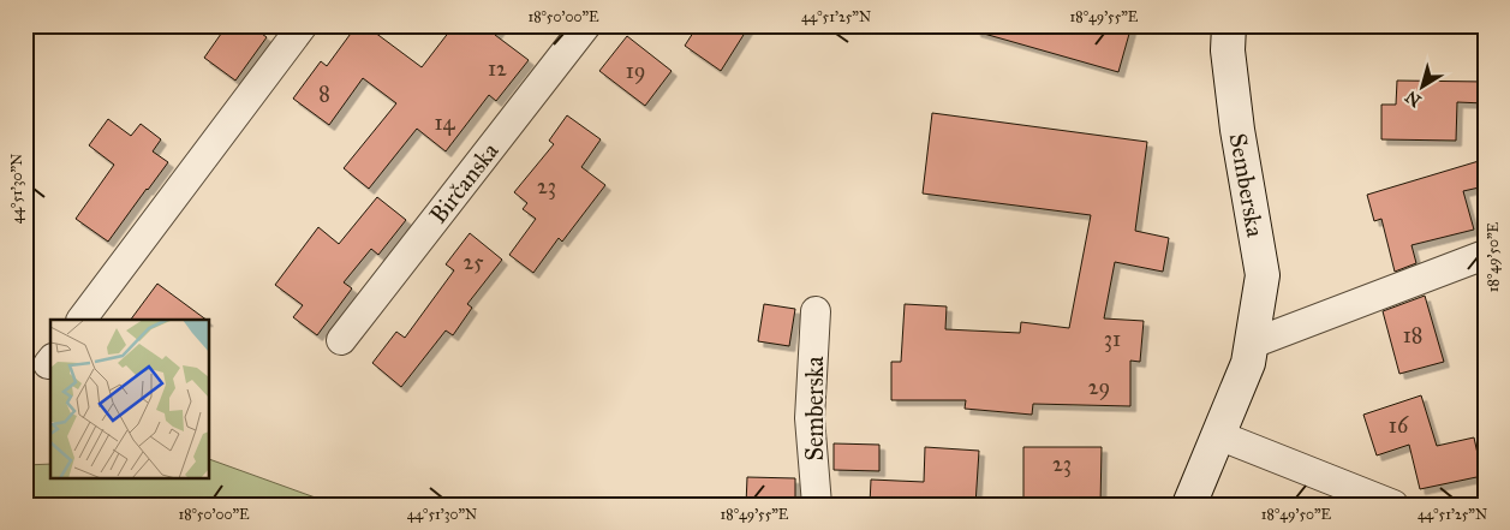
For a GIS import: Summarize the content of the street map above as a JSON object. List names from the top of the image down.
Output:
{
  "streets": {
    "main road": ["Semberska"],
    "street": ["Birčanska"]
  },
  "house_numbers": [
    "12",
    "19",
    "8",
    "14",
    "23",
    "25",
    "18",
    "31",
    "29",
    "16",
    "23"
  ],
  "north": "bottom left",
  "coordinates": [
    "18°50'00\"E",
    "44°51'25\"N",
    "18°49'55\"E",
    "44°51'30\"N",
    "18°49'50\"E"
  ]
}
